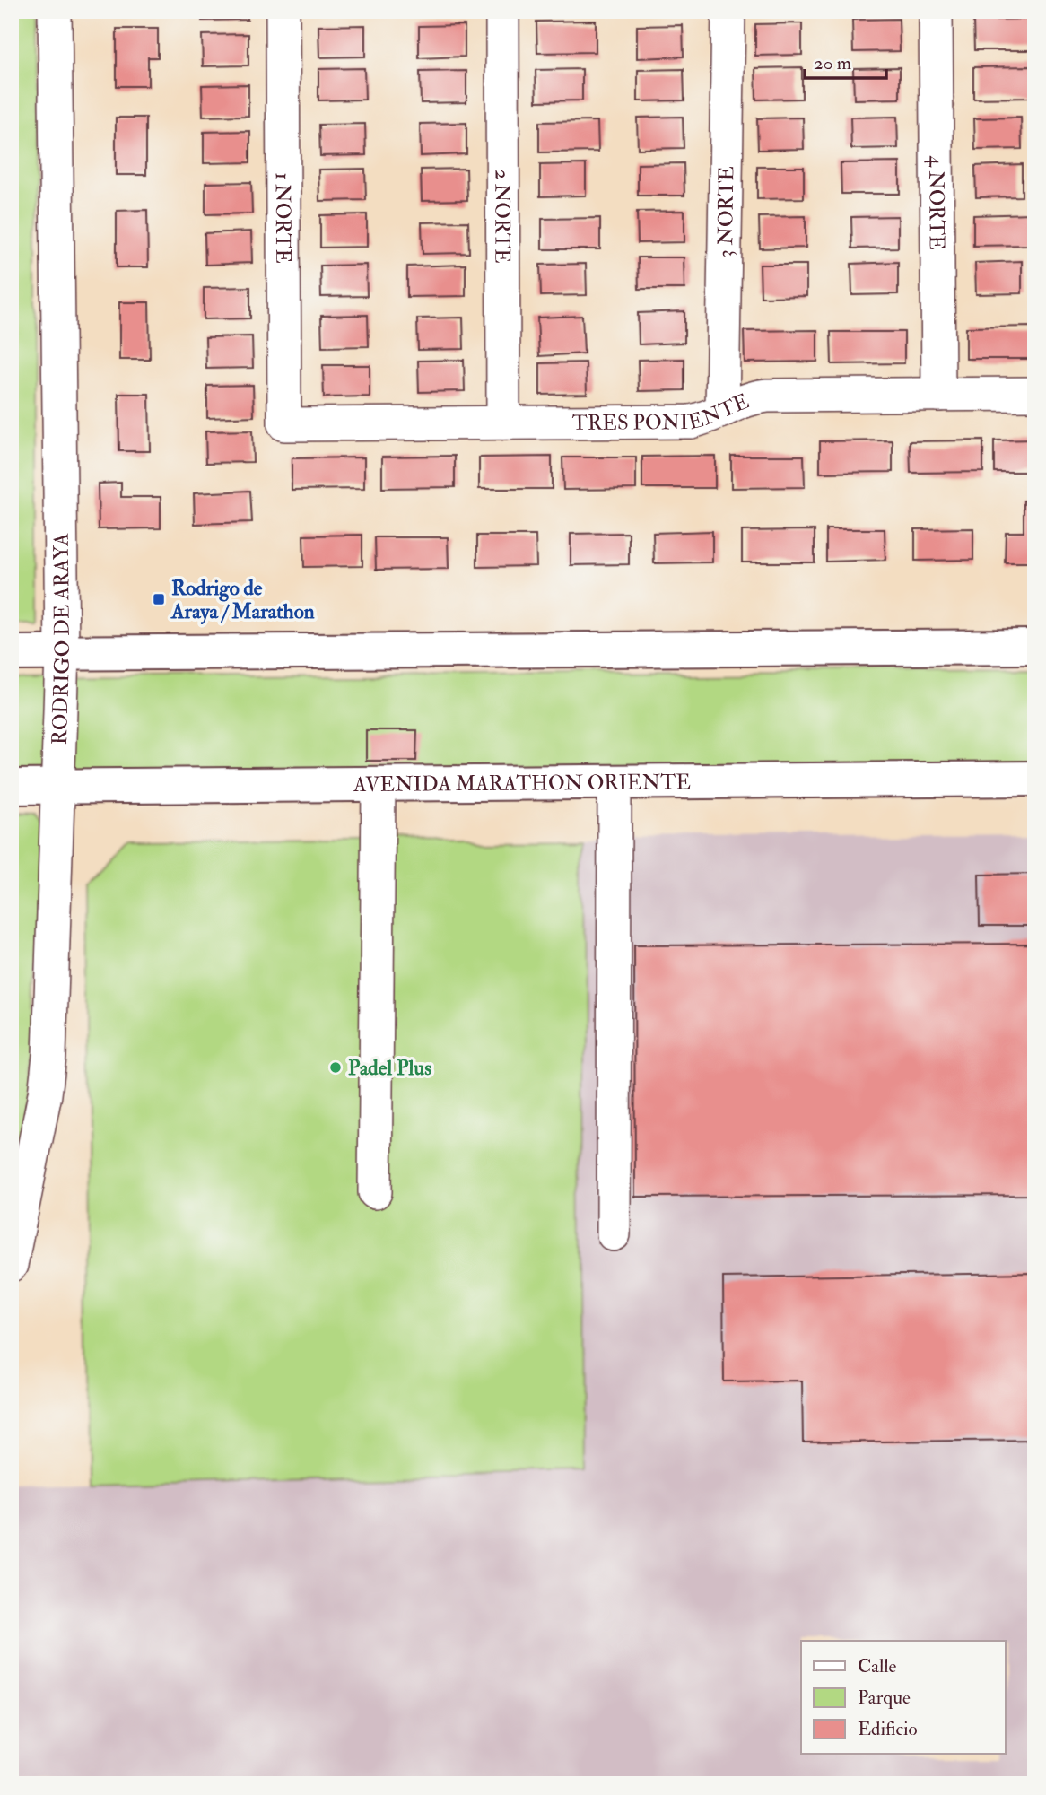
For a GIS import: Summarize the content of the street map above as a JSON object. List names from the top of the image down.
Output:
{
  "streets": {
    "main road": ["AVENIDA MARATHON ORIENTE"],
    "street": [
      "4 NORTE",
      "3 NORTE",
      "2 NORTE",
      "1 NORTE",
      "TRES PONIENTE",
      "RODRIGO DE ARAYA"
    ]
  },
  "crossings": [
    ["4 NORTE", "TRES PONIENTE"],
    ["3 NORTE", "TRES PONIENTE"],
    ["2 NORTE", "TRES PONIENTE"],
    ["1 NORTE", "TRES PONIENTE"],
    ["RODRIGO DE ARAYA", "AVENIDA MARATHON ORIENTE"]
  ],
  "places": {
    "transit": ["Rodrigo de Araya / Marathon"],
    "other": ["Padel Plus"]
  },
  "legend": ["Calle", "Parque", "Edificio"],
  "scale_bar": "20 m"
}
